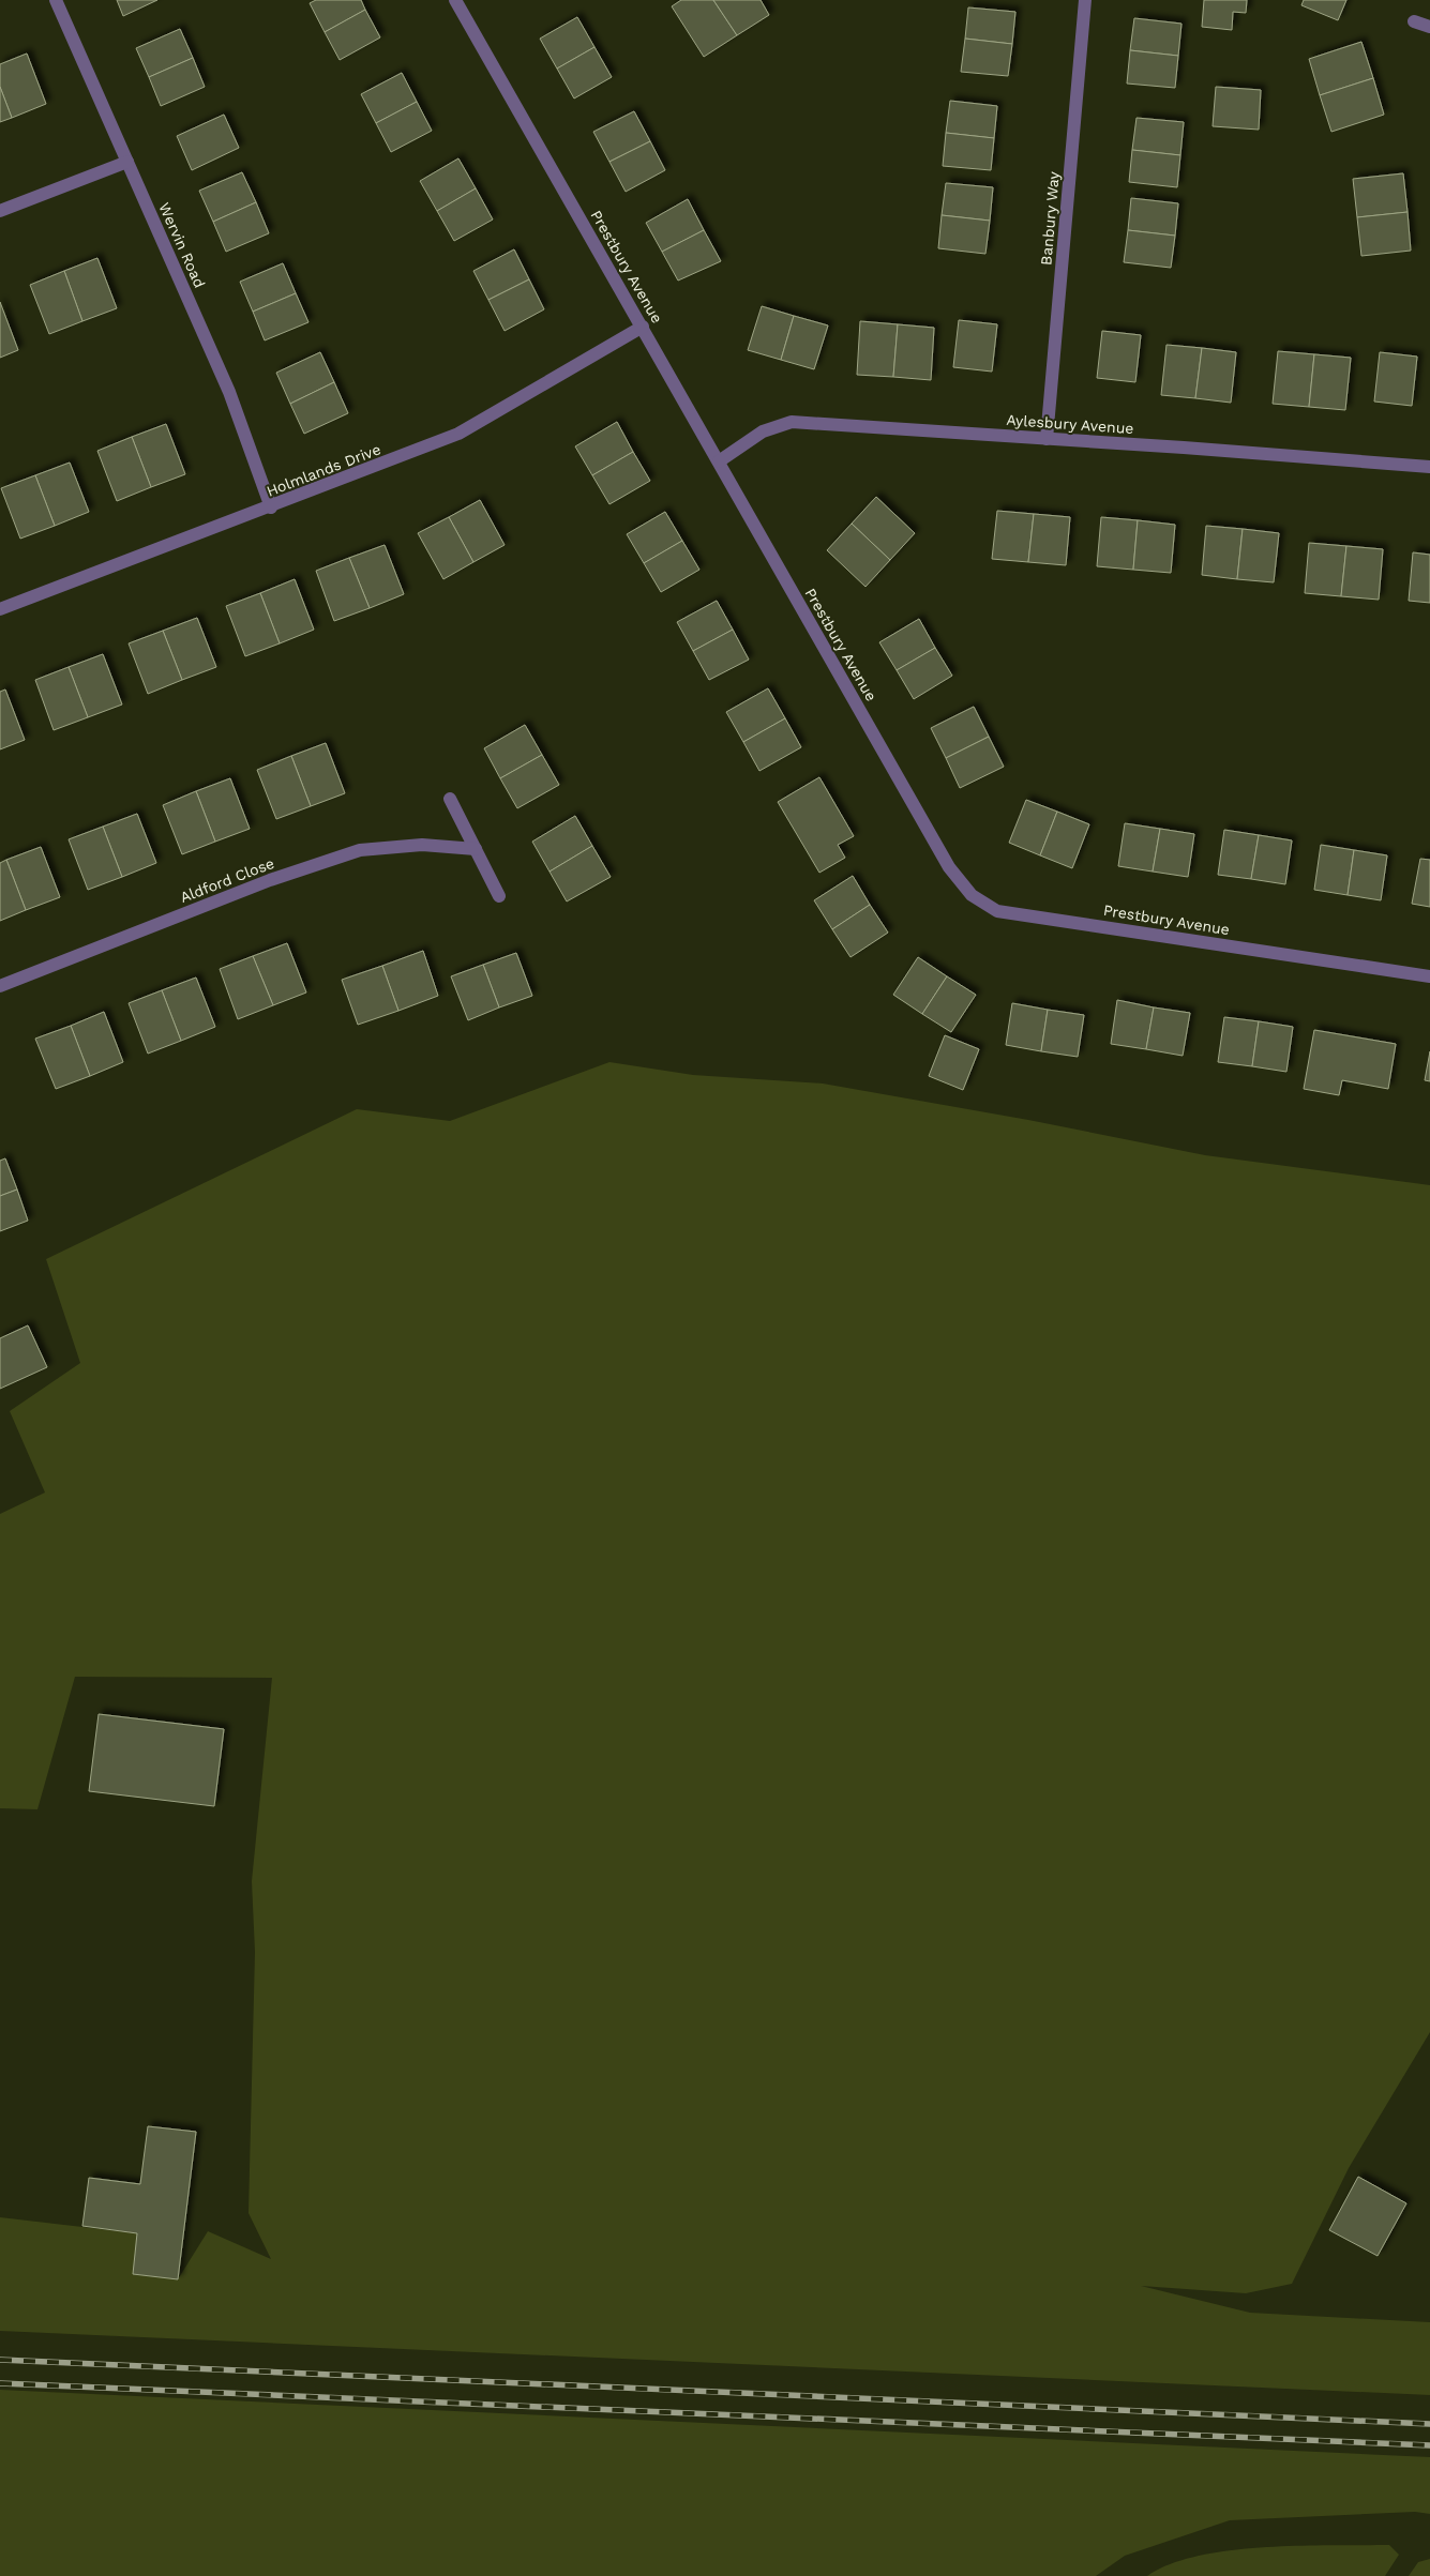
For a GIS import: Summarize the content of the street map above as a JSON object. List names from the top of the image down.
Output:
{
  "streets": {
    "street": [
      "Banbury Way",
      "Wervin Road",
      "Prestbury Avenue",
      "Aylesbury Avenue",
      "Holmlands Drive",
      "Aldford Close"
    ]
  },
  "crossings": [
    ["Banbury Way", "Aylesbury Avenue"],
    ["Wervin Road", "Holmlands Drive"],
    ["Prestbury Avenue", "Aylesbury Avenue"],
    ["Prestbury Avenue", "Holmlands Drive"]
  ]
}
